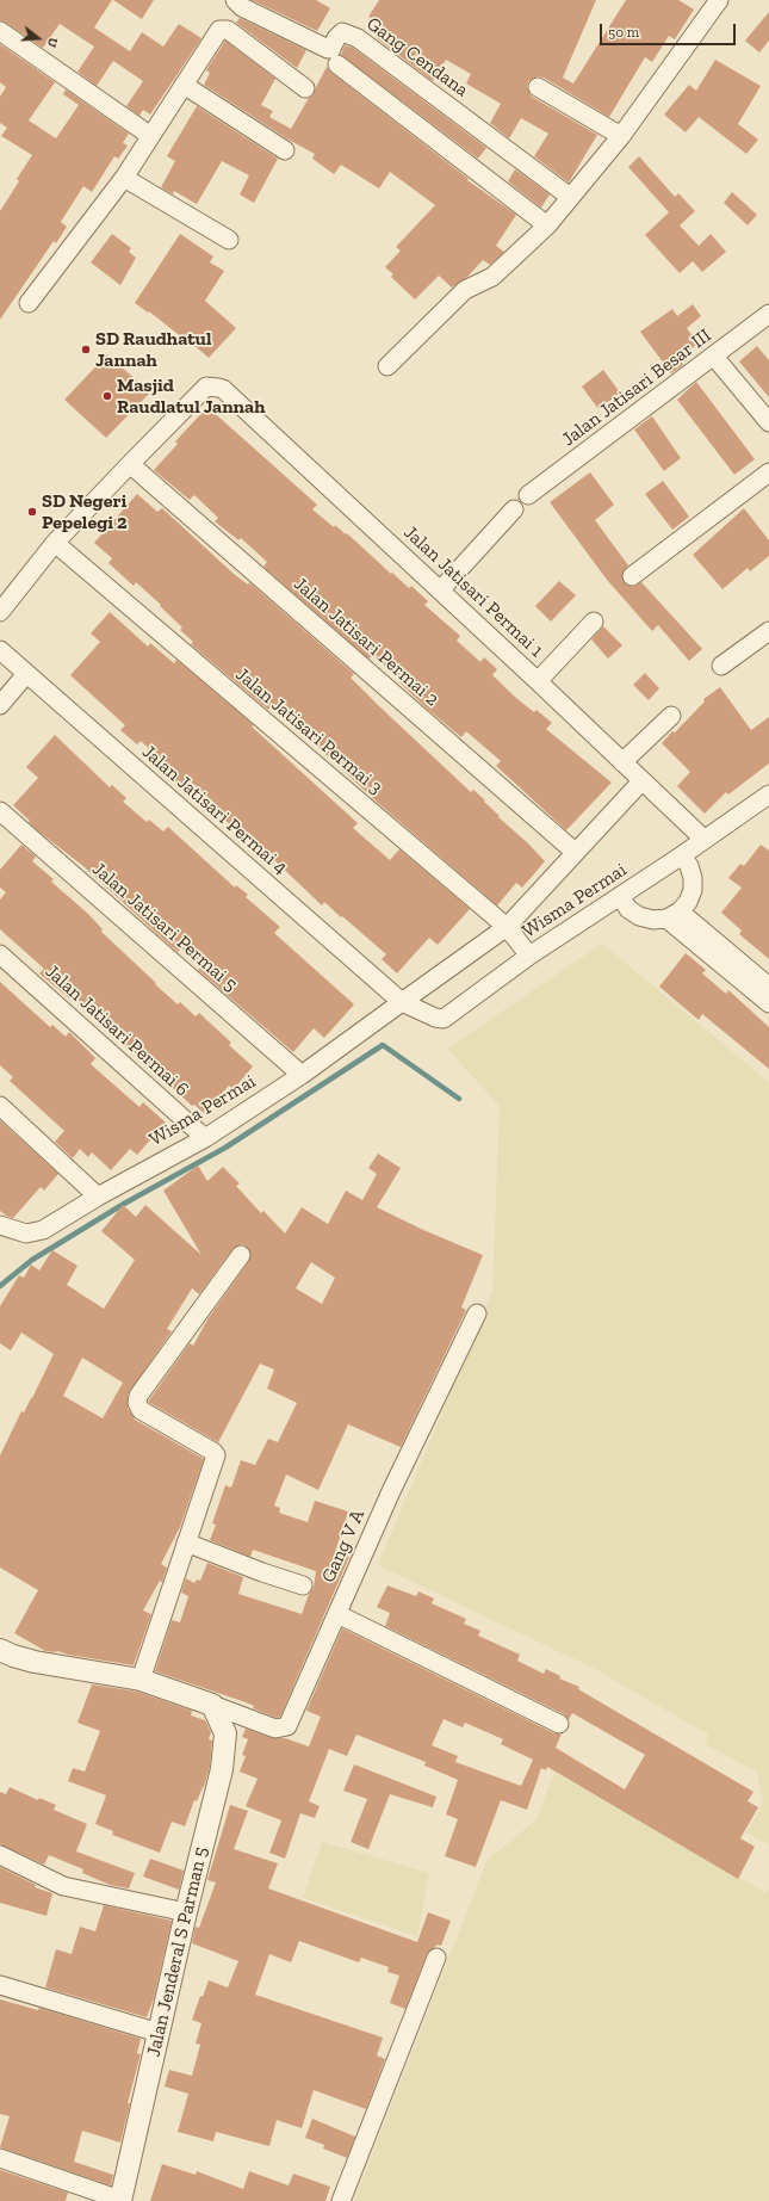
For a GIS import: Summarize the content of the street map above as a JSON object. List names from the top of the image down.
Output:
{
  "streets": {
    "street": [
      "Gang Cendana",
      "Jalan Jatisari Besar III",
      "Jalan Jatisari Permai 1",
      "Jalan Jatisari Permai 2",
      "Jalan Jatisari Permai 3",
      "Jalan Jatisari Permai 4",
      "Wisma Permai",
      "Jalan Jatisari Permai 5",
      "Jalan Jatisari Permai 6",
      "Gang V A",
      "Jalan Jenderal S Parman 5"
    ]
  },
  "crossings": [
    ["Jalan Jatisari Permai 1", "Jalan Jatisari Permai 2"],
    ["Jalan Jatisari Permai 1", "Wisma Permai"],
    ["Jalan Jatisari Permai 2", "Wisma Permai"],
    ["Jalan Jatisari Permai 3", "Wisma Permai"],
    ["Jalan Jatisari Permai 4", "Wisma Permai"],
    ["Wisma Permai", "Jalan Jatisari Permai 5"],
    ["Wisma Permai", "Jalan Jatisari Permai 6"],
    ["Gang V A", "Jalan Jenderal S Parman 5"]
  ],
  "places": ["SD Raudhatul Jannah", "Masjid Raudlatul Jannah", "SD Negeri Pepelegi 2"],
  "scale_bar": "50 m",
  "north": "right"
}
